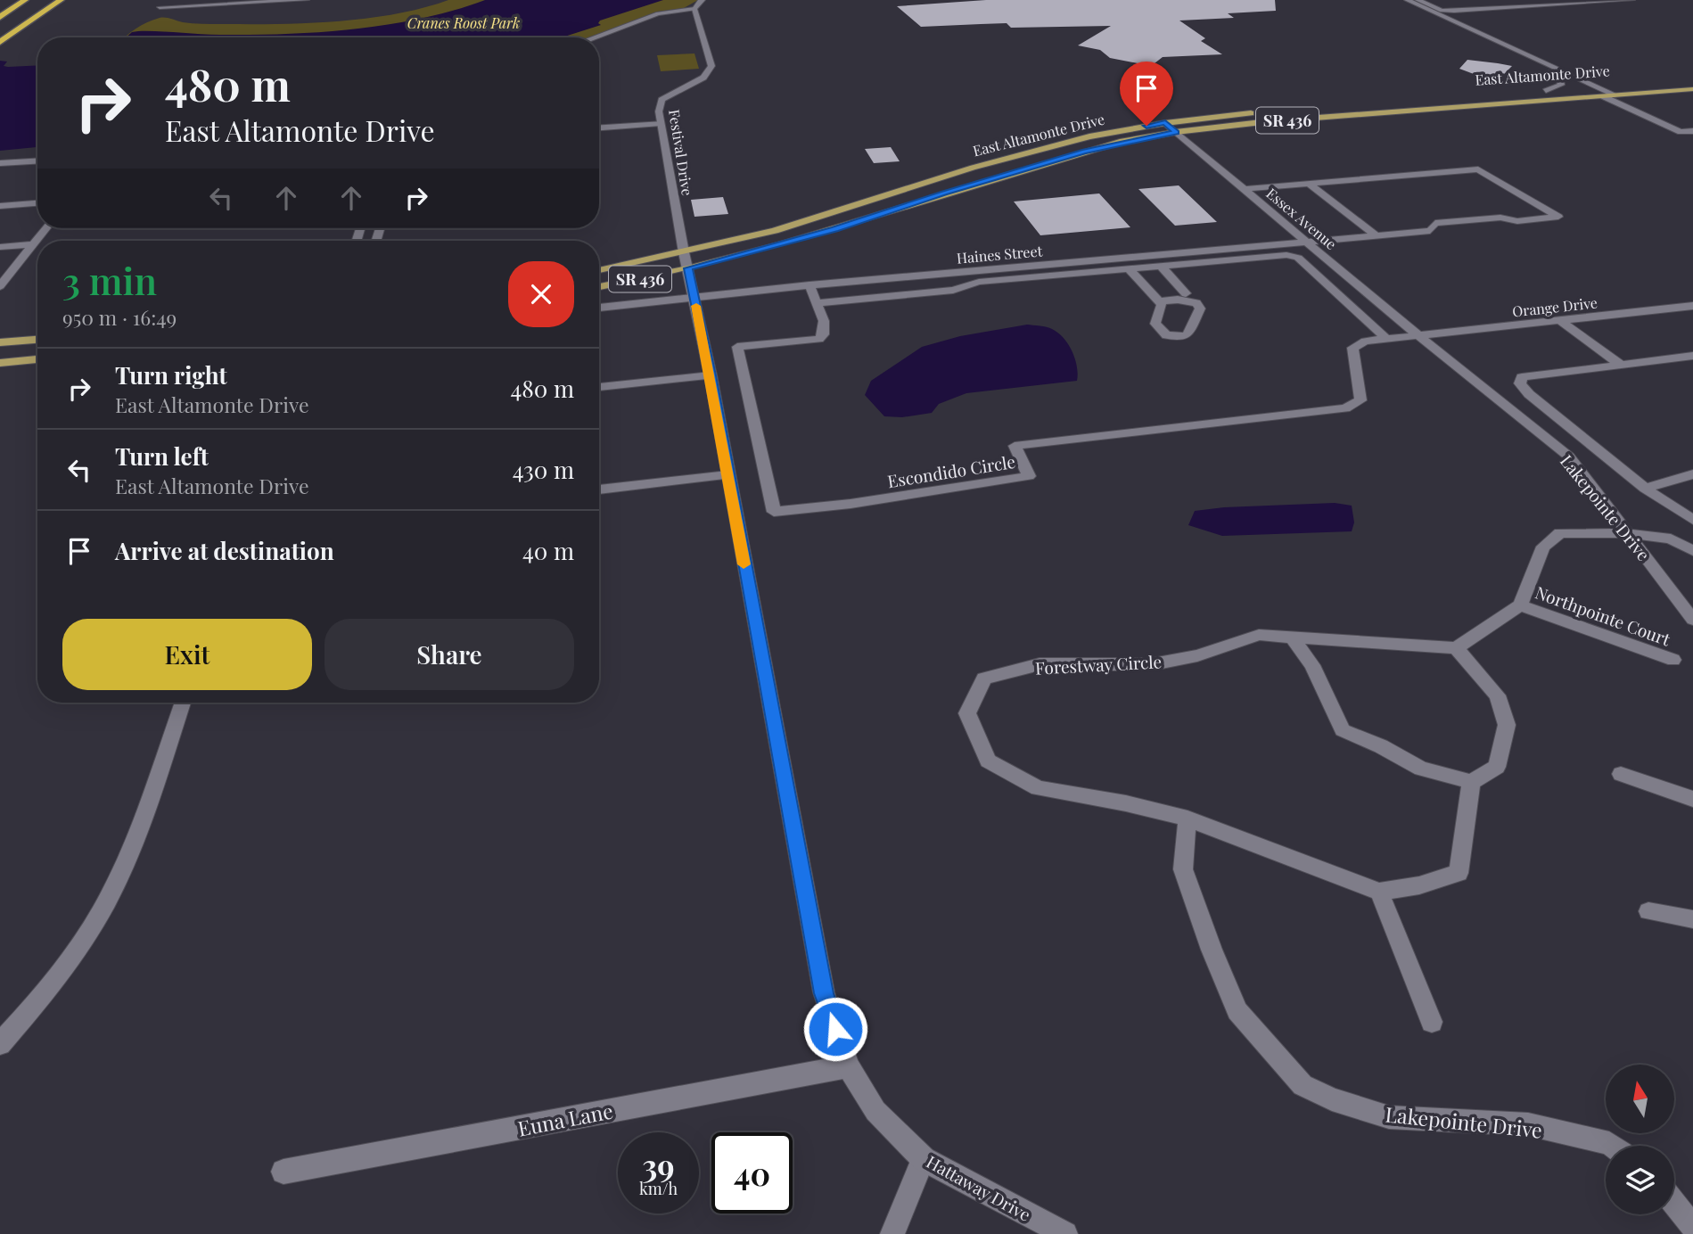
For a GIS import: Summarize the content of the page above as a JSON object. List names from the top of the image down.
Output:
{
  "streets": {
    "main road": ["East Altamonte Drive", "SR 436"],
    "street": [
      "Festival Drive",
      "Essex Avenue",
      "Haines Street",
      "Orange Drive",
      "Escondido Circle",
      "Lakepointe Drive",
      "Northpointe Court",
      "Forestway Circle",
      "Euna Lane",
      "Hattaway Drive"
    ]
  },
  "crossings": [
    ["East Altamonte Drive", "SR 436"],
    ["East Altamonte Drive", "Festival Drive"],
    ["East Altamonte Drive", "Essex Avenue"],
    ["East Altamonte Drive", "Hattaway Drive"],
    ["SR 436", "Essex Avenue"],
    ["Festival Drive", "Hattaway Drive"],
    ["Essex Avenue", "Haines Street"],
    ["Essex Avenue", "Orange Drive"],
    ["Essex Avenue", "Escondido Circle"],
    ["Essex Avenue", "Lakepointe Drive"],
    ["Haines Street", "Escondido Circle"],
    ["Haines Street", "Hattaway Drive"],
    ["Orange Drive", "Escondido Circle"],
    ["Orange Drive", "Lakepointe Drive"],
    ["Escondido Circle", "Lakepointe Drive"],
    ["Lakepointe Drive", "Forestway Circle"],
    ["Euna Lane", "Hattaway Drive"]
  ],
  "parks": ["Cranes Roost Park"],
  "north": "top",
  "page": {
    "turn": ["480 m", "East Altamonte Drive"],
    "heading": ["3 min", "950 m · 16:49"],
    "list": [
      {
        "name": "Turn right",
        "note": "East Altamonte Drive",
        "value": "480 m"
      },
      {
        "name": "Turn left",
        "note": "East Altamonte Drive",
        "value": "430 m"
      },
      {
        "name": "Arrive at destination",
        "value": "40 m"
      }
    ],
    "buttons": ["Exit", "Share"],
    "speed": "39 km/h",
    "limit": "40"
  }
}
